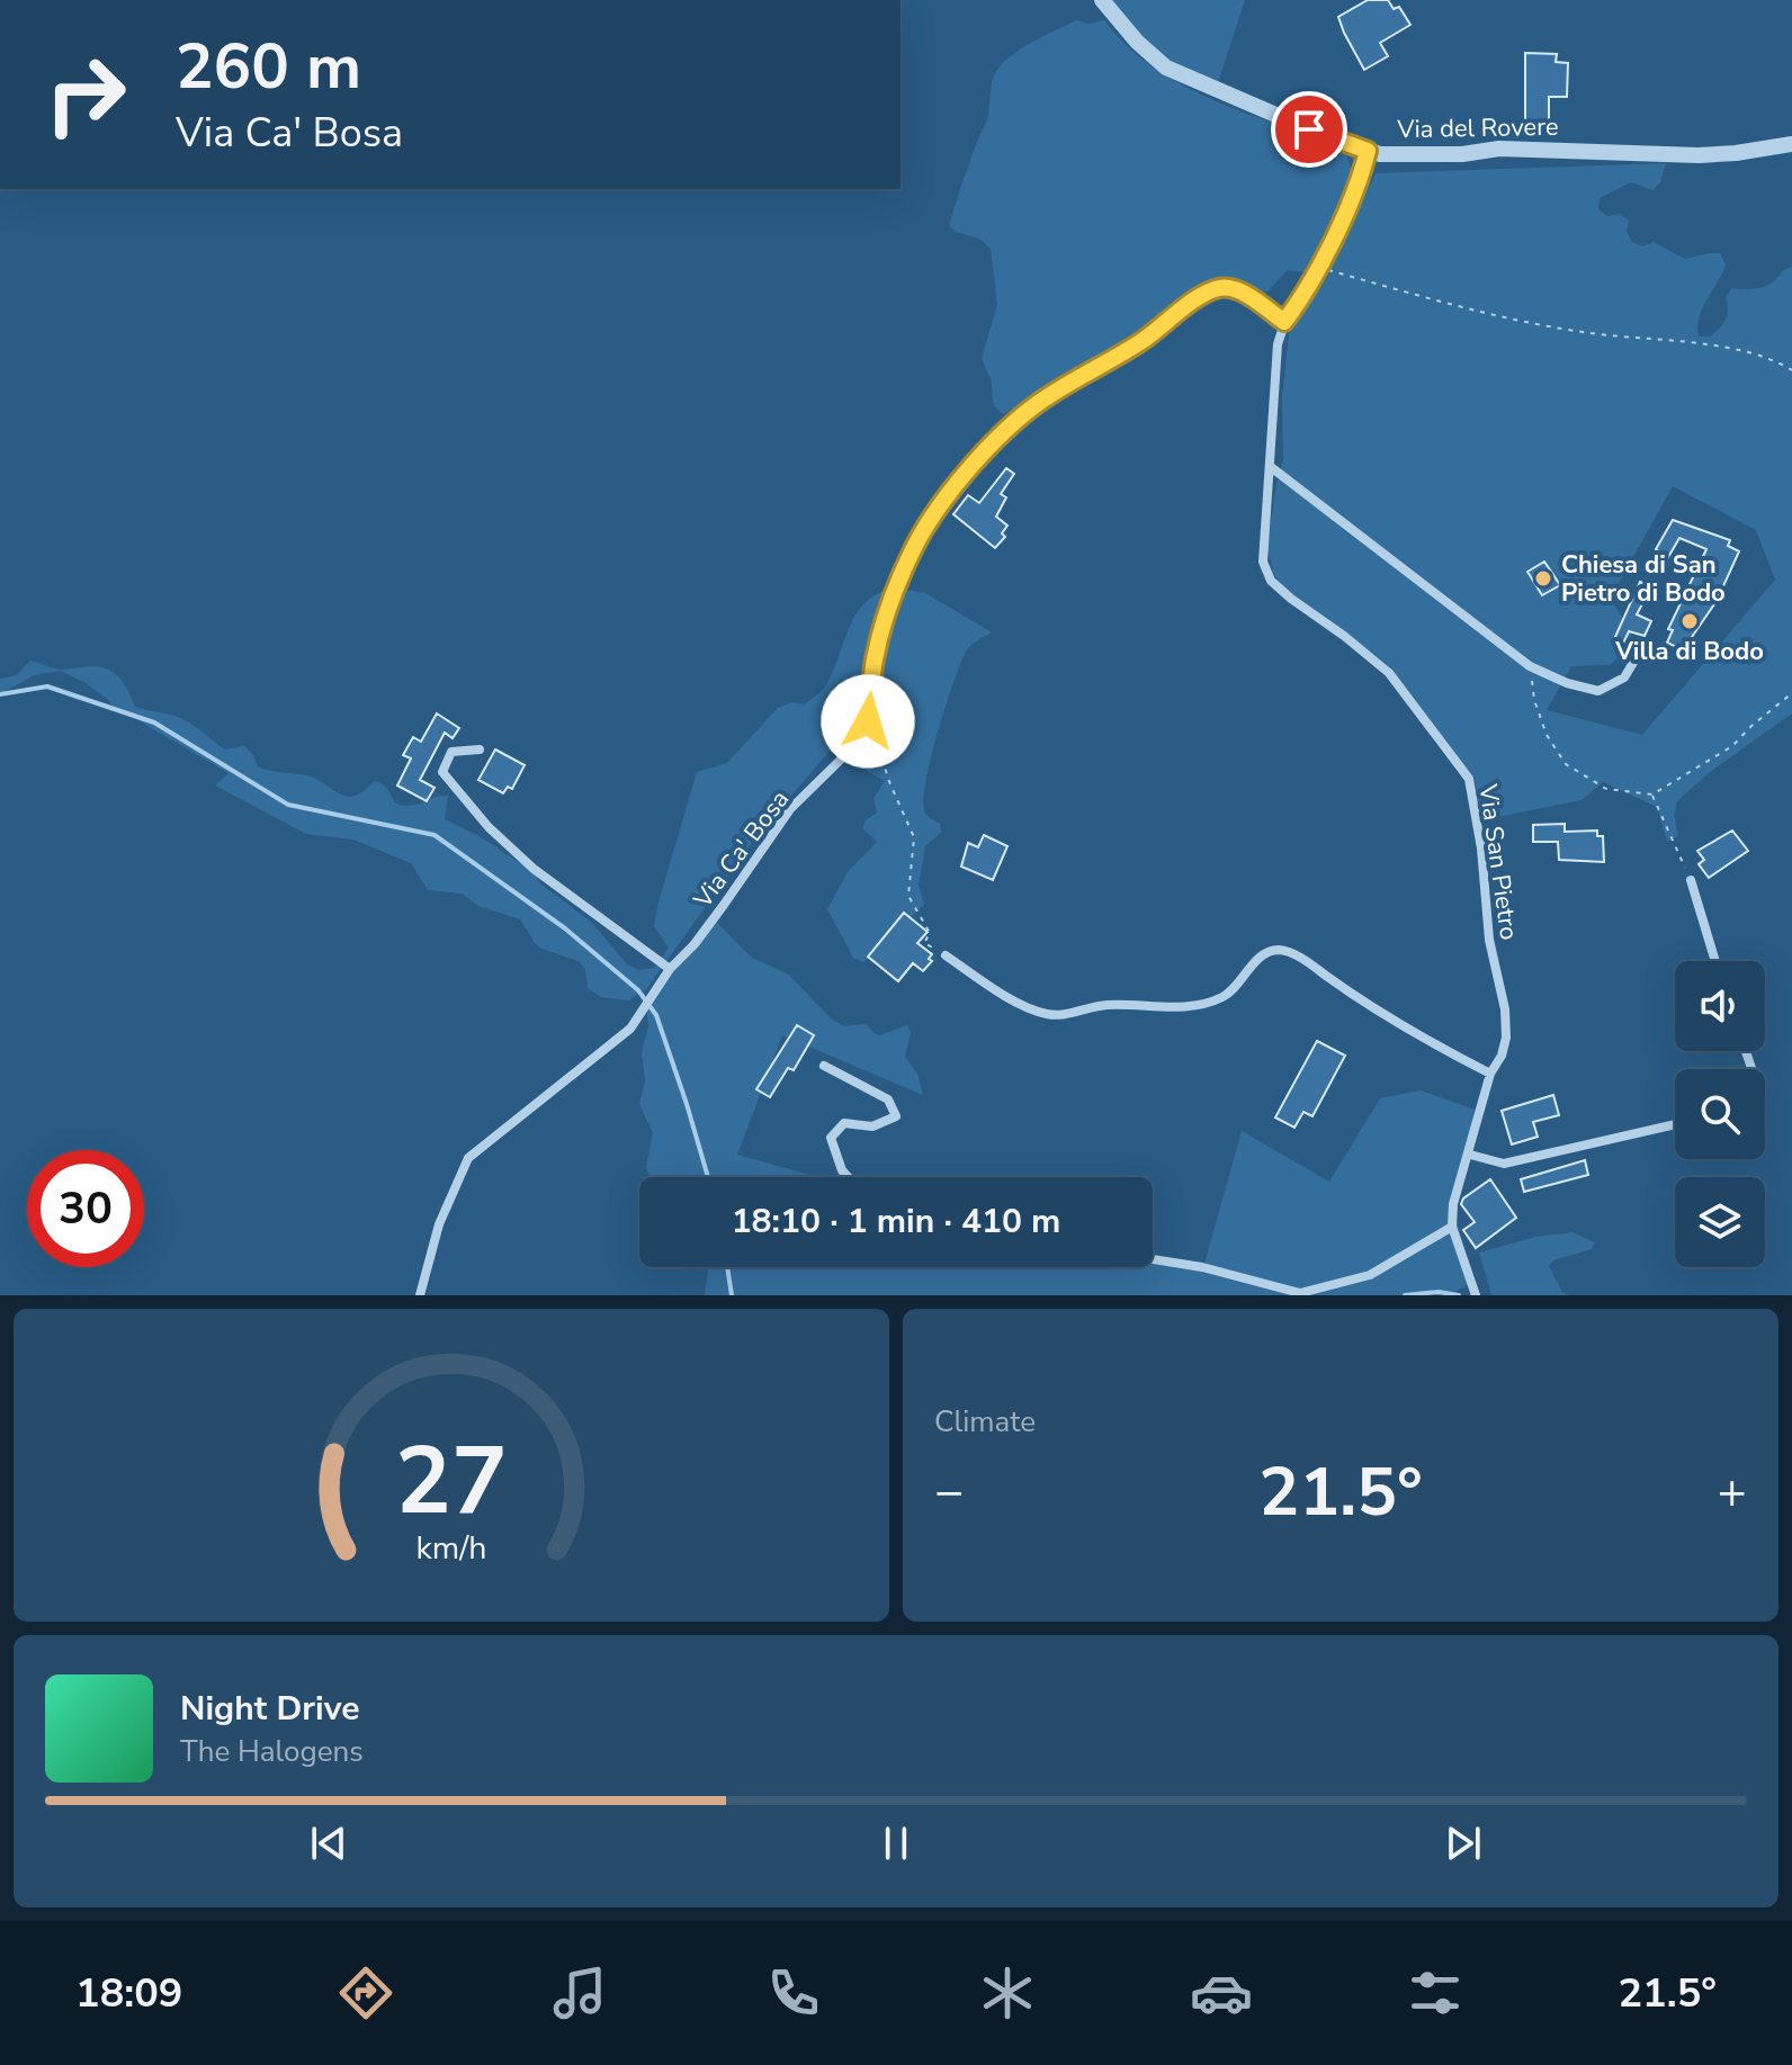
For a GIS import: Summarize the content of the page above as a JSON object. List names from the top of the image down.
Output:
{
  "streets": {
    "street": ["Via del Rovere", "Via Ca' Bosa", "Via San Pietro"]
  },
  "crossings": [
    ["Via del Rovere", "Via San Pietro"],
    ["Via Ca' Bosa", "Via San Pietro"]
  ],
  "places": ["Chiesa di San Pietro di Bodo", "Villa di Bodo"],
  "page": {
    "turn": ["260 m", "Via Ca' Bosa"],
    "limit": "30",
    "trip": "18:10 · 1 min · 410 m",
    "tile": "Climate",
    "heat": ["−", "21.5°", "+"],
    "song": ["Night Drive", "The Halogens"],
    "tabs": ["18:09", "21.5°"],
    "gauge": ["27", "km/h"]
  }
}
